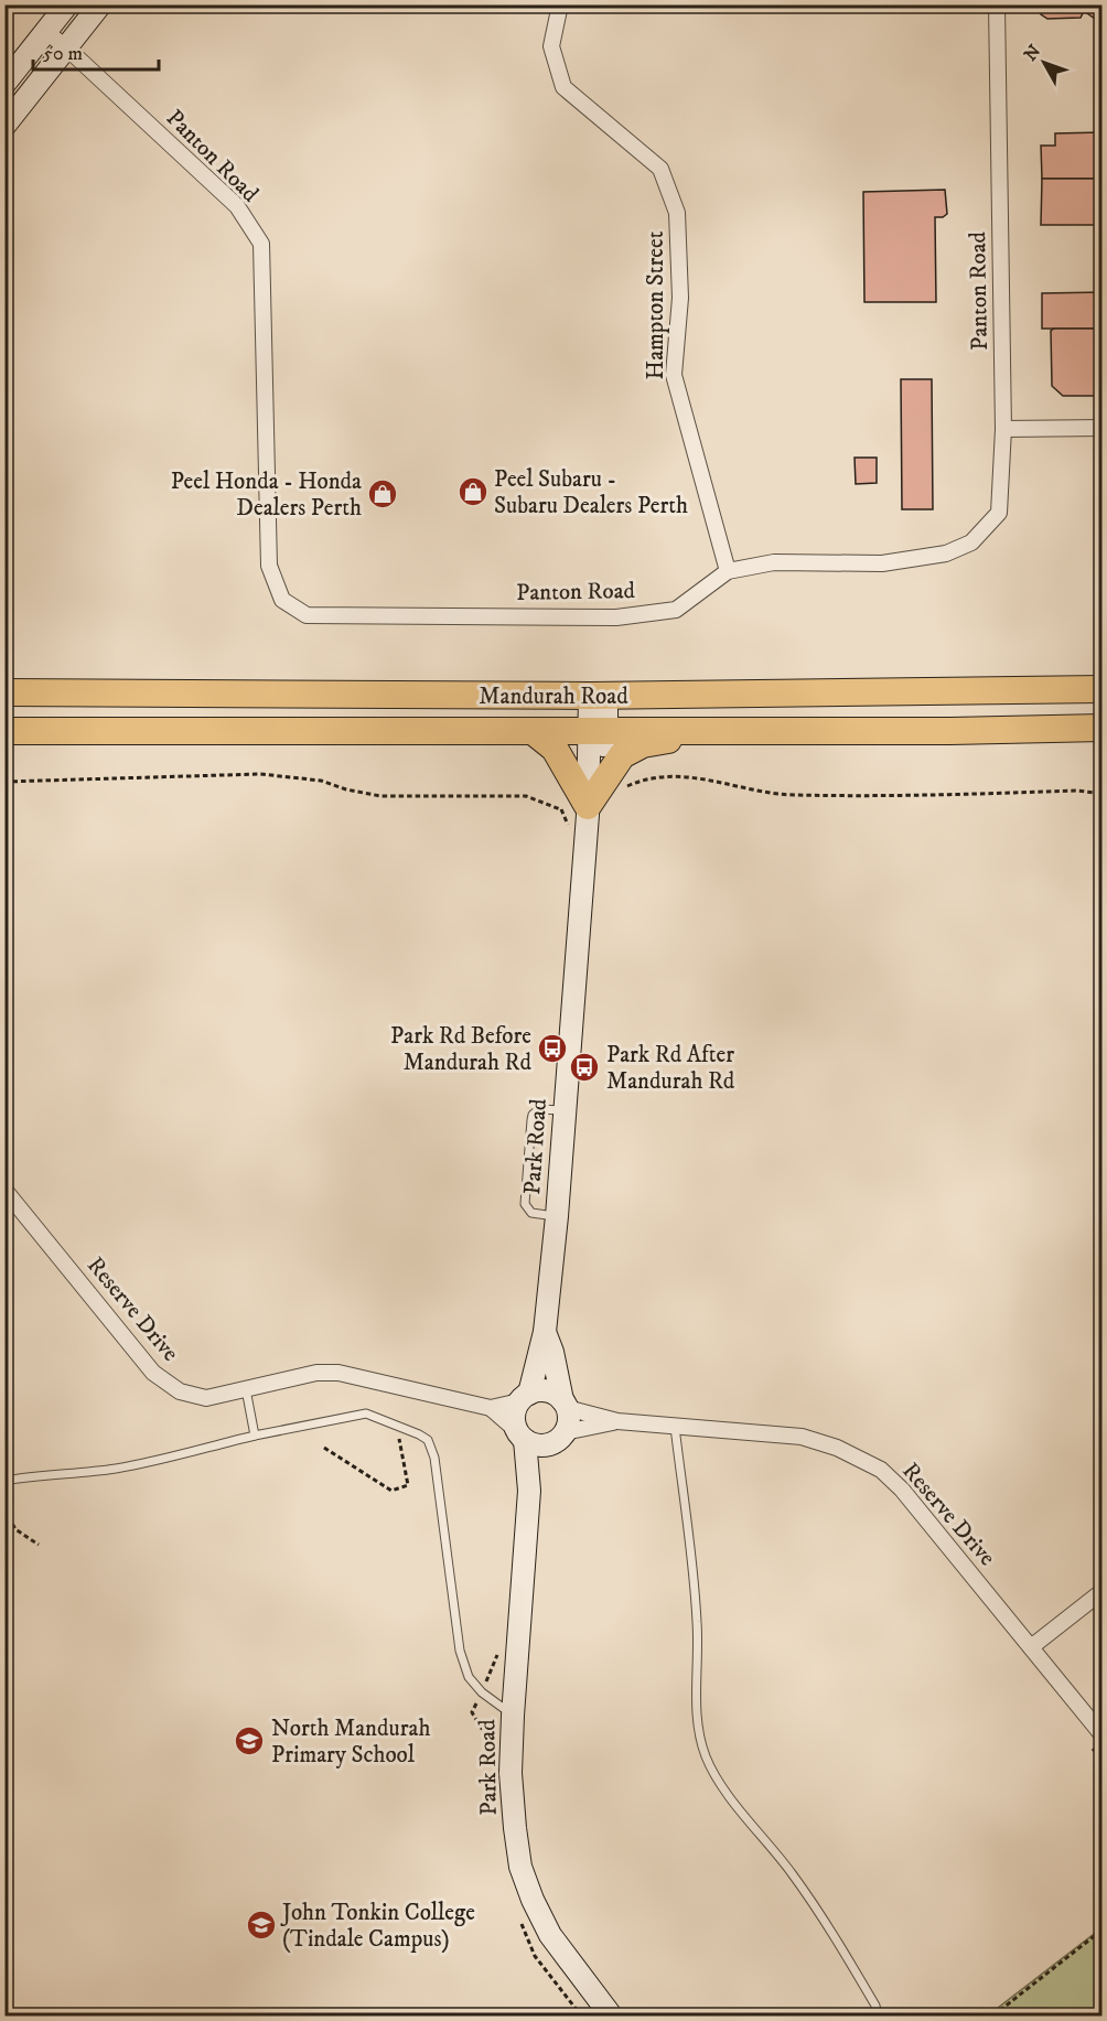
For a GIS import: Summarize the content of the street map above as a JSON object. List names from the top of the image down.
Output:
{
  "streets": {
    "highway": ["Mandurah Road"],
    "street": [
      "Panton Road",
      "Hampton Street",
      "Park Road",
      "Reserve Drive"
    ]
  },
  "crossings": [
    ["Panton Road", "Hampton Street"],
    ["Mandurah Road", "Park Road"],
    ["Park Road", "Reserve Drive"]
  ],
  "places": {
    "shop": ["Peel Subaru - Subaru Dealers Perth", "Peel Honda - Honda Dealers Perth"],
    "bus stop": ["Park Rd Before Mandurah Rd", "Park Rd After Mandurah Rd"],
    "school or university": ["North Mandurah Primary School", "John Tonkin College (Tindale Campus)"]
  },
  "scale_bar": "50 m",
  "north": "top left"
}
